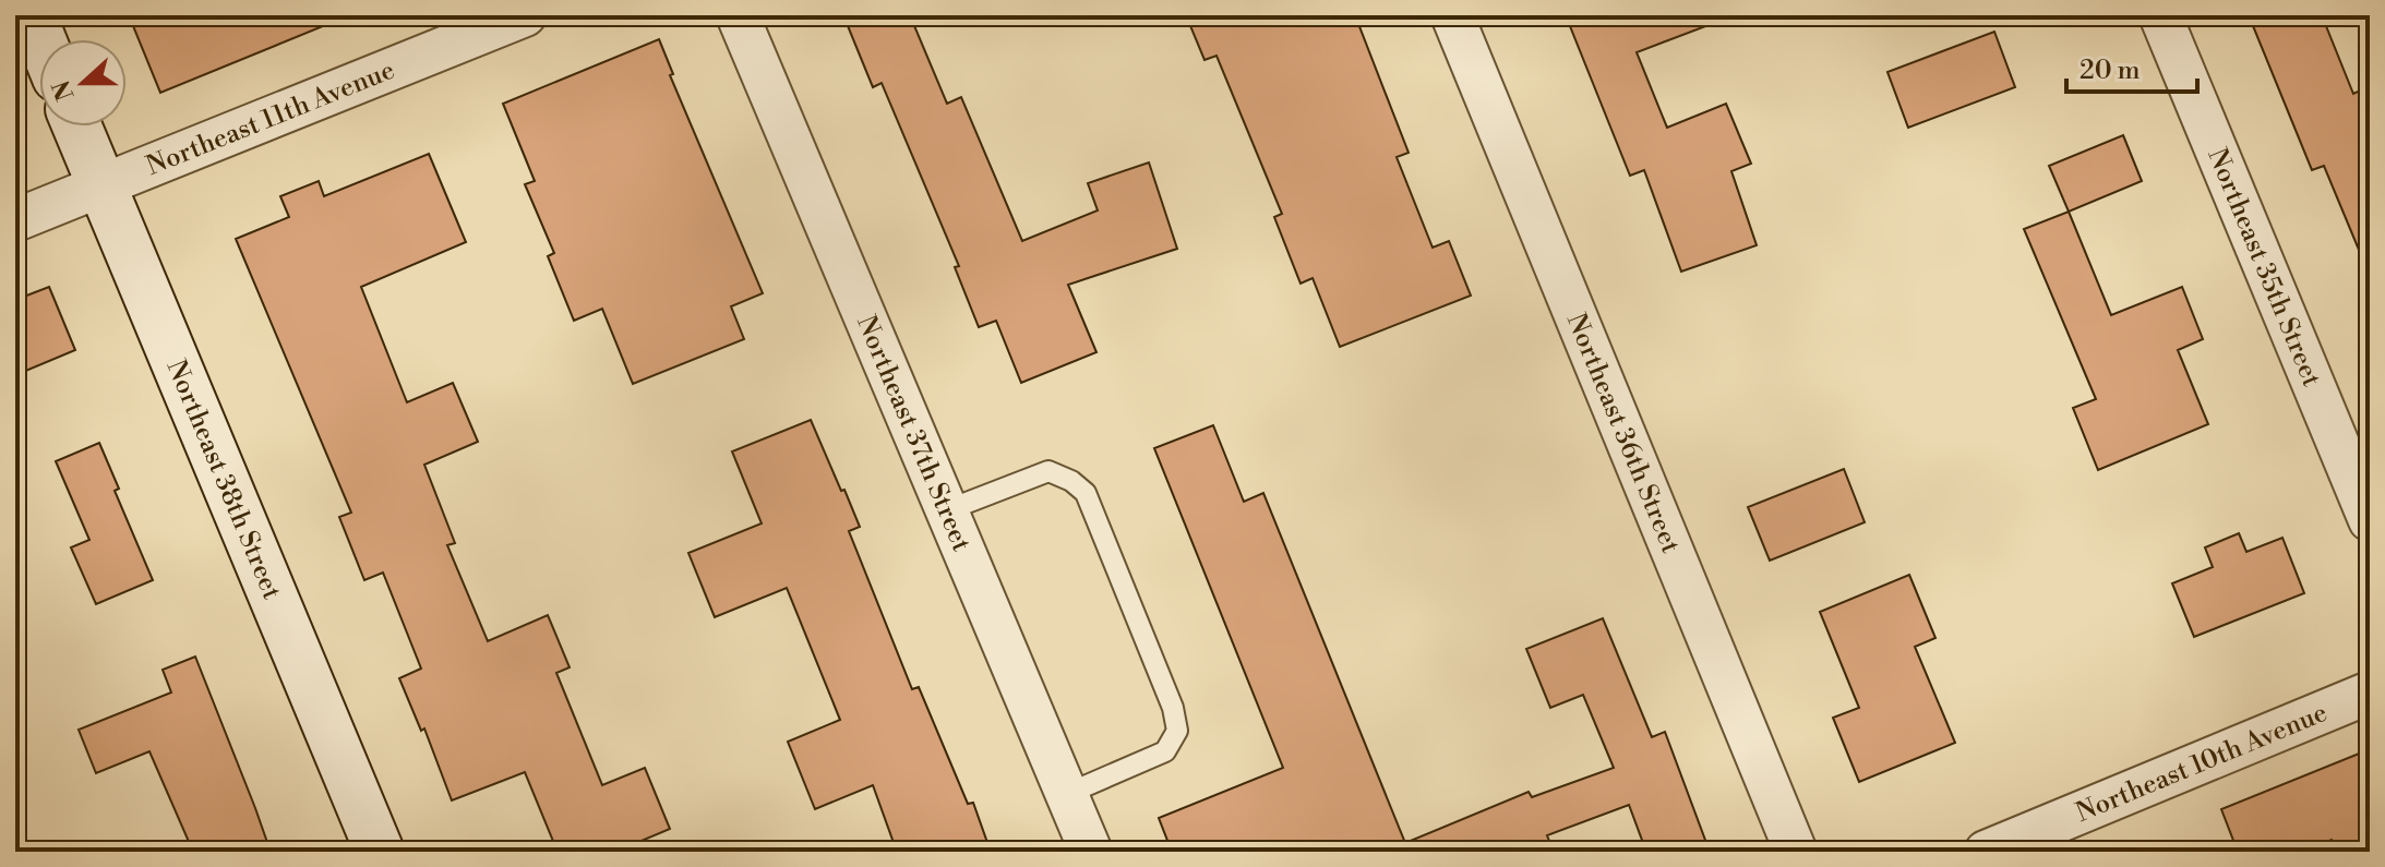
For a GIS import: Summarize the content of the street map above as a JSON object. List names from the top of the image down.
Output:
{
  "streets": {
    "street": [
      "Northeast 11th Avenue",
      "Northeast 35th Street",
      "Northeast 37th Street",
      "Northeast 36th Street",
      "Northeast 38th Street",
      "Northeast 10th Avenue"
    ]
  },
  "crossings": [
    ["Northeast 11th Avenue", "Northeast 38th Street"]
  ],
  "scale_bar": "20 m",
  "north": "left"
}
